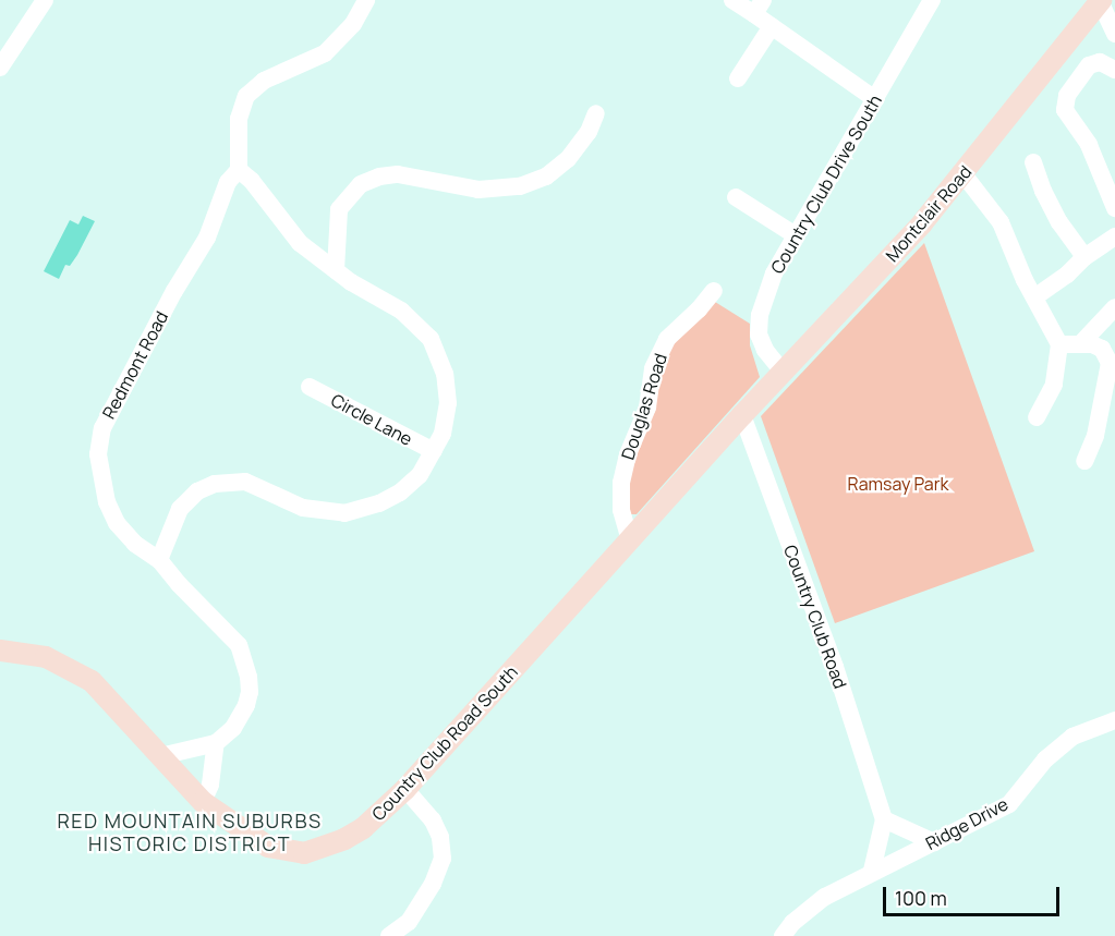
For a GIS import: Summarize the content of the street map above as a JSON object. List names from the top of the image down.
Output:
{
  "streets": {
    "main road": ["Montclair Road", "Country Club Road South"],
    "street": [
      "Country Club Drive South",
      "Redmont Road",
      "Douglas Road",
      "Circle Lane",
      "Country Club Road",
      "Ridge Drive"
    ]
  },
  "crossings": [
    ["Country Club Drive South", "Montclair Road"],
    ["Montclair Road", "Country Club Road"],
    ["Montclair Road", "Country Club Road South"],
    ["Douglas Road", "Country Club Road South"],
    ["Country Club Road", "Country Club Road South"]
  ],
  "districts": ["RED MOUNTAIN SUBURBS HISTORIC DISTRICT"],
  "parks": ["Ramsay Park"],
  "scale_bar": "100 m"
}
